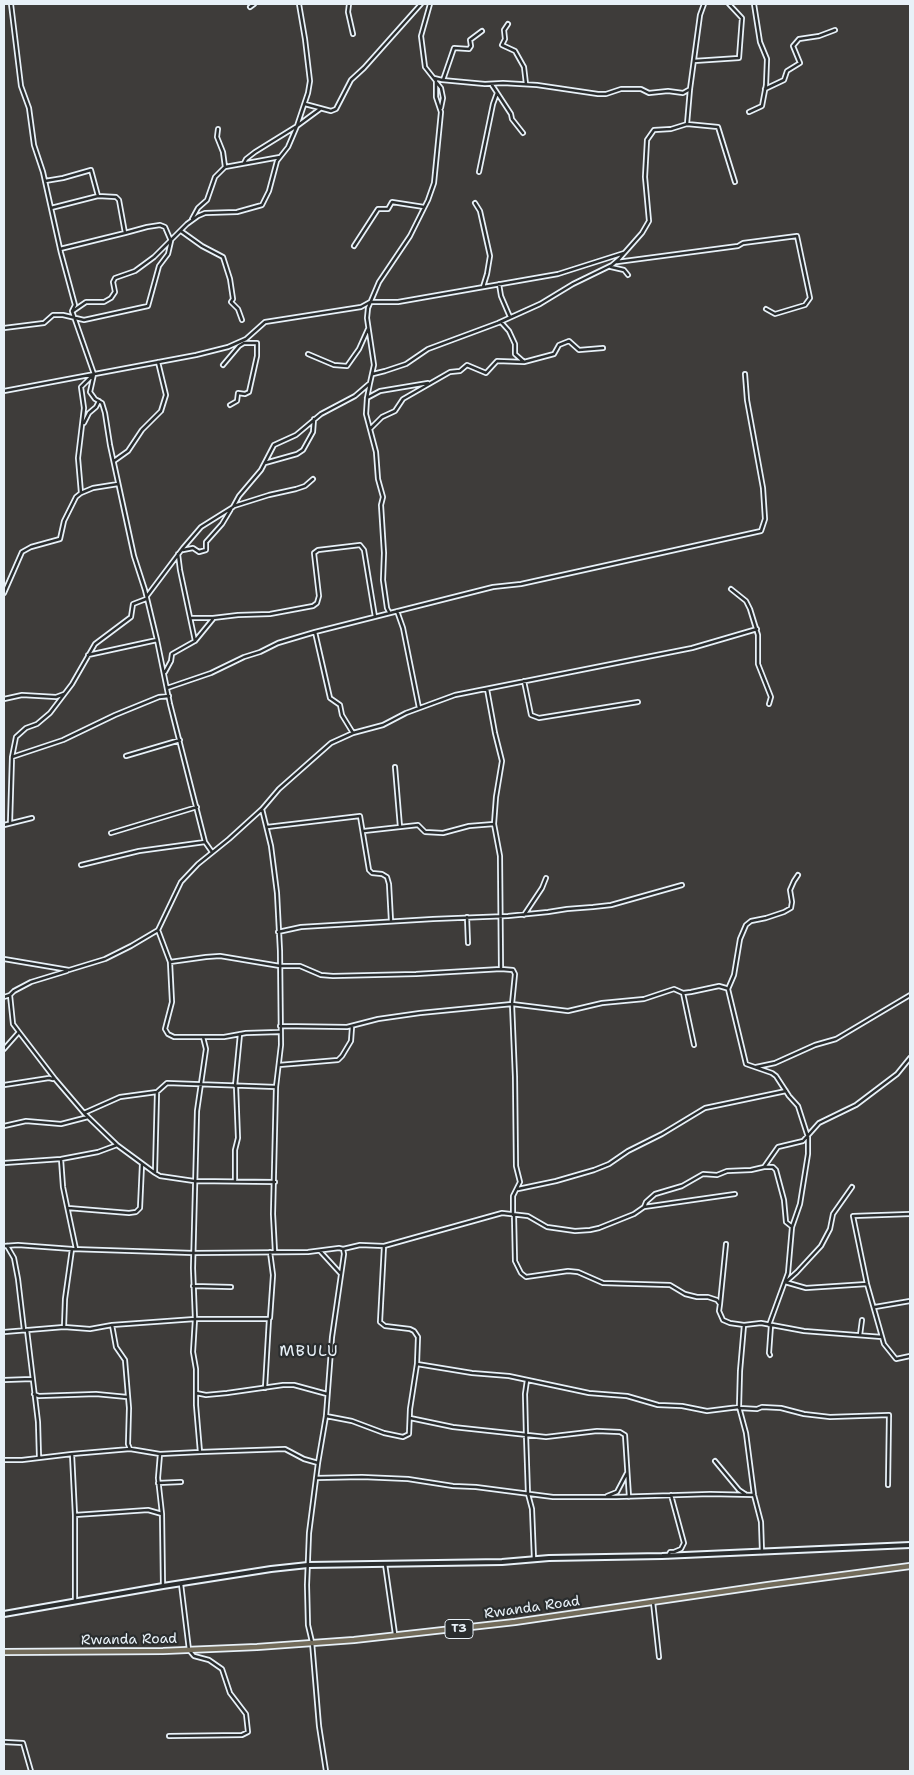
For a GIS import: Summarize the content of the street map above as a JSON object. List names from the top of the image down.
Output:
{
  "streets": {
    "highway": ["Rwanda Road", "T3"]
  },
  "districts": ["MBULU"]
}
